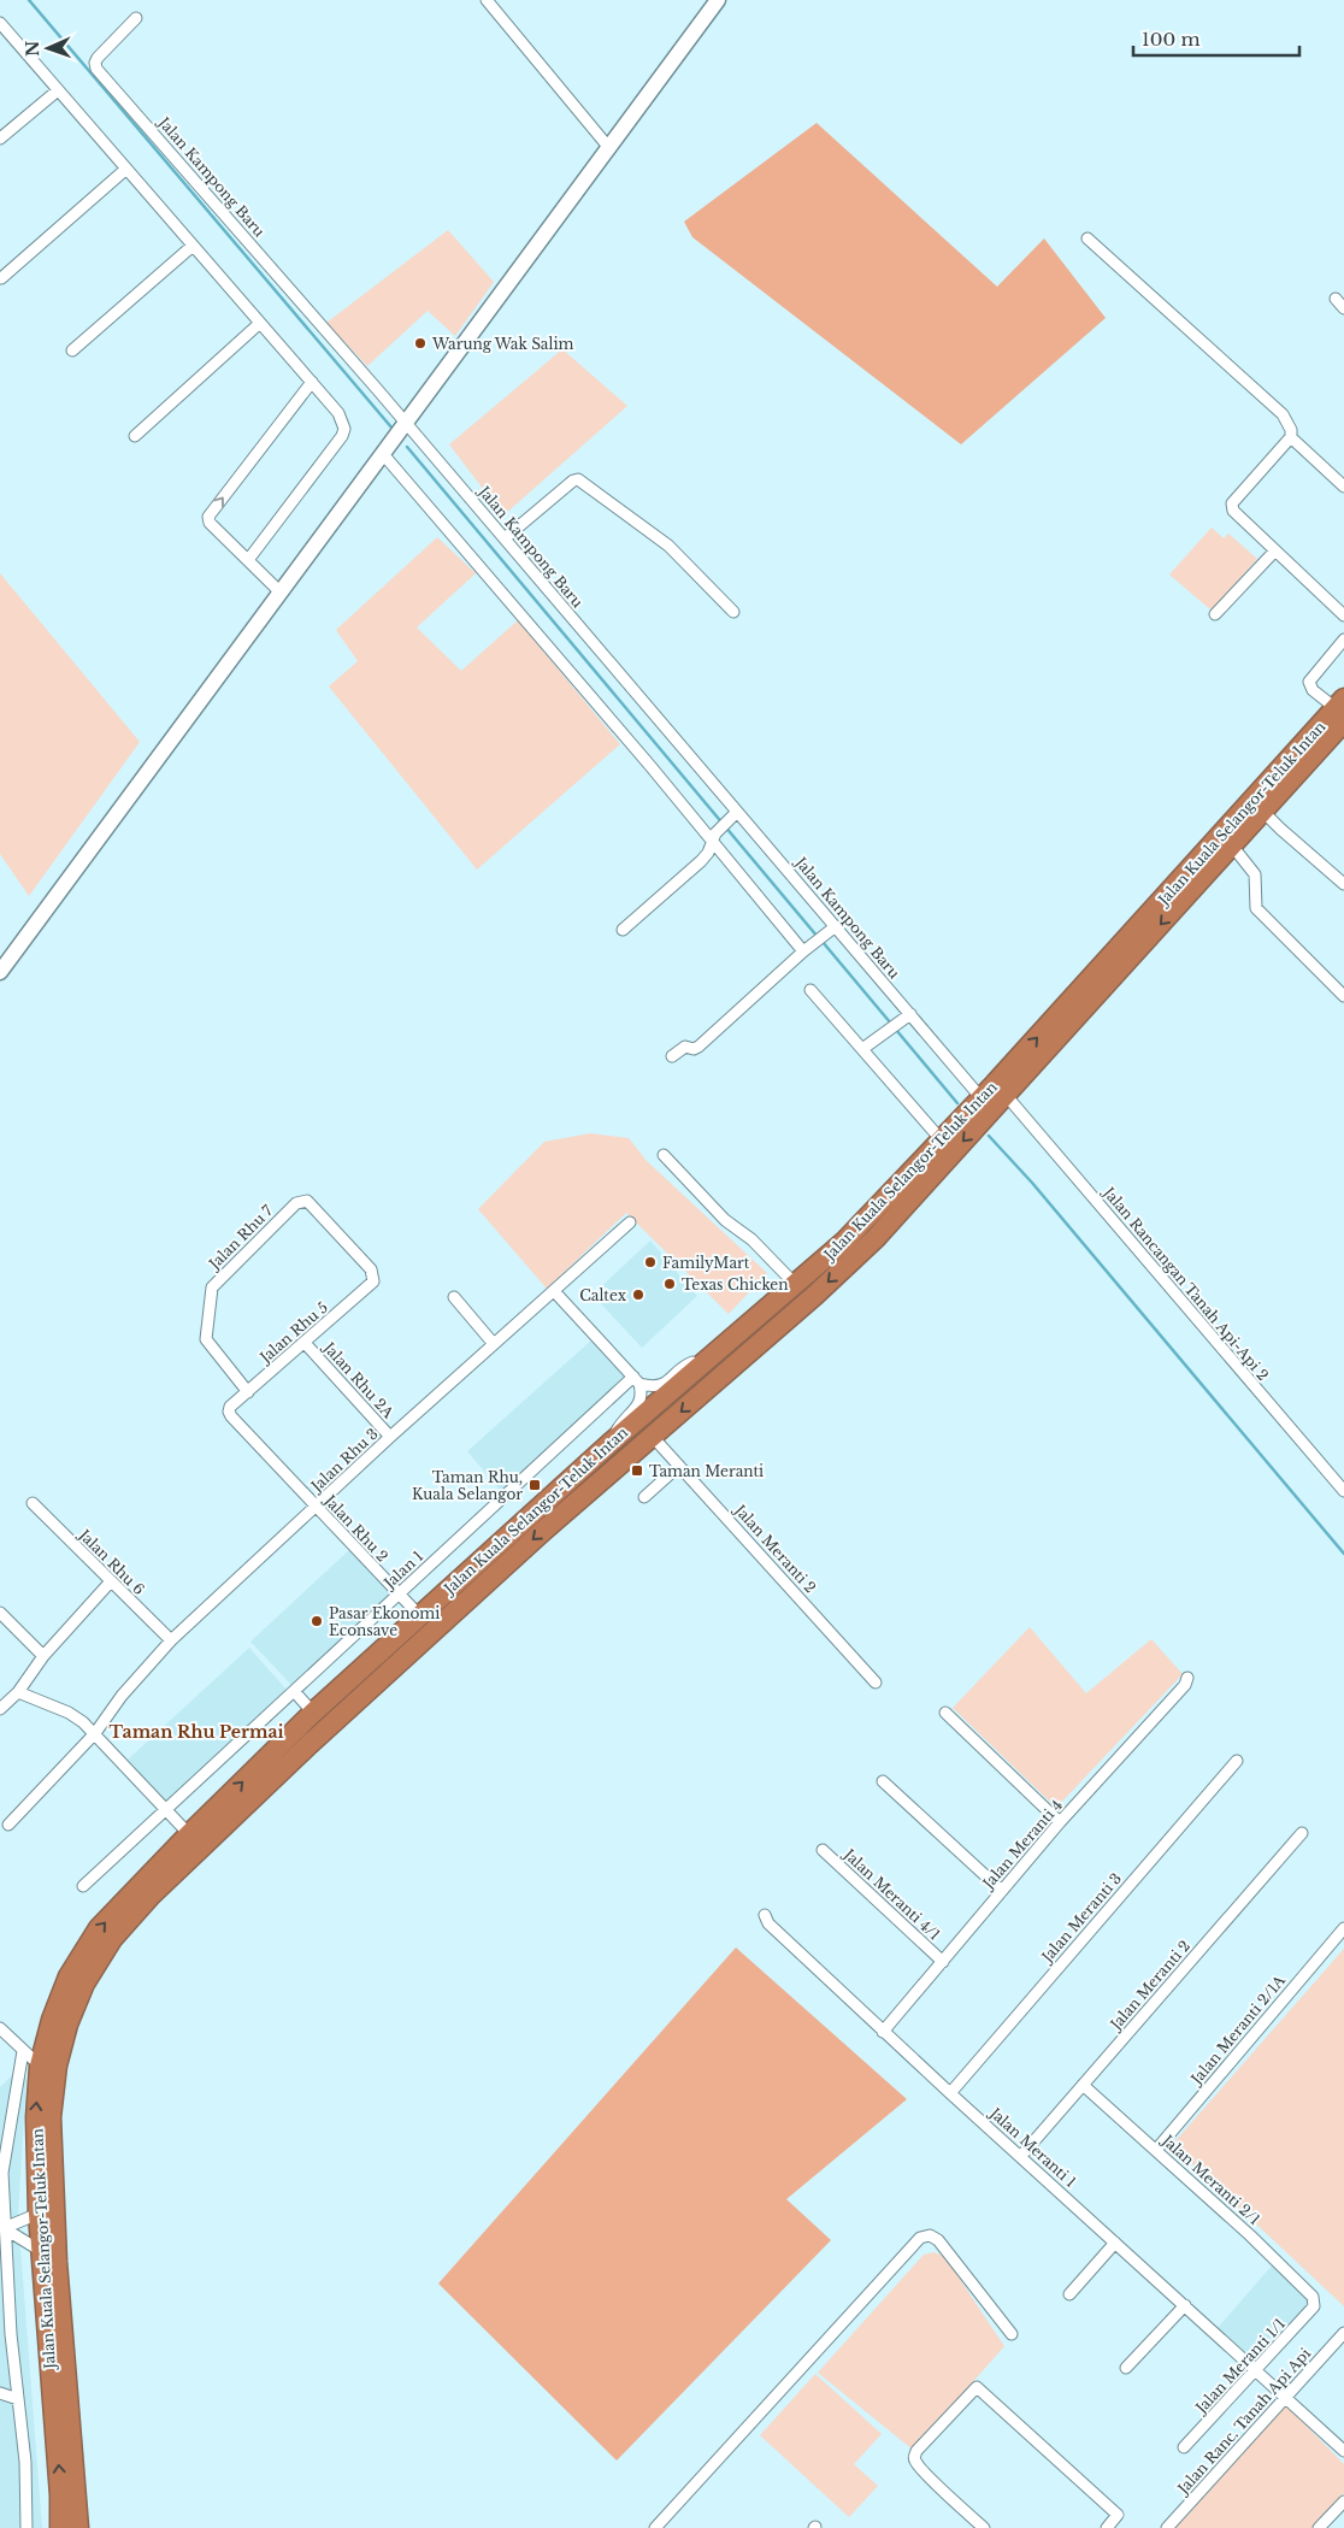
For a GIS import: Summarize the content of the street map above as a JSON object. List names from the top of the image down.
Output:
{
  "streets": {
    "highway": ["Jalan Kuala Selangor-Teluk Intan"],
    "street": [
      "Jalan Kampong Baru",
      "Jalan Rhu 7",
      "Jalan Rancangan Tanah Api-Api 2",
      "Jalan Rhu 5",
      "Jalan Rhu 2A",
      "Jalan Rhu 3",
      "Jalan Rhu 2",
      "Jalan Meranti 2",
      "Jalan Rhu 6",
      "Jalan 1",
      "Jalan Meranti 4",
      "Jalan Meranti 4/1",
      "Jalan Meranti 3",
      "Jalan Meranti 2/1A",
      "Jalan Meranti 1",
      "Jalan Meranti 2/1",
      "Jalan Meranti 1/1",
      "Jalan Ranc. Tanah Api Api"
    ]
  },
  "crossings": [
    ["Jalan Kampong Baru", "Jalan Kuala Selangor-Teluk Intan"],
    ["Jalan Kuala Selangor-Teluk Intan", "Jalan Rancangan Tanah Api-Api 2"],
    ["Jalan Kuala Selangor-Teluk Intan", "Jalan Rhu 2"],
    ["Jalan Kuala Selangor-Teluk Intan", "Jalan Meranti 2"],
    ["Jalan Rhu 7", "Jalan Rhu 5"],
    ["Jalan Rhu 5", "Jalan Rhu 2A"],
    ["Jalan Rhu 5", "Jalan Rhu 2"],
    ["Jalan Rhu 2A", "Jalan Rhu 3"],
    ["Jalan Rhu 3", "Jalan Rhu 2"],
    ["Jalan Rhu 3", "Jalan Rhu 6"],
    ["Jalan Rhu 2", "Jalan 1"],
    ["Jalan Meranti 2", "Jalan Meranti 1"],
    ["Jalan Meranti 2", "Jalan Meranti 2/1"],
    ["Jalan Meranti 4", "Jalan Meranti 4/1"],
    ["Jalan Meranti 4", "Jalan Meranti 1"],
    ["Jalan Meranti 3", "Jalan Meranti 1"],
    ["Jalan Meranti 2/1A", "Jalan Meranti 2/1"],
    ["Jalan Meranti 1", "Jalan Meranti 1/1"],
    ["Jalan Meranti 1", "Jalan Ranc. Tanah Api Api"],
    ["Jalan Meranti 2/1", "Jalan Meranti 1/1"]
  ],
  "districts": ["Taman Rhu Permai"],
  "places": {
    "other": [
      "Warung Wak Salim",
      "FamilyMart",
      "Texas Chicken",
      "Caltex",
      "Pasar Ekonomi Econsave"
    ],
    "transit": ["Taman Meranti", "Taman Rhu, Kuala Selangor"]
  },
  "scale_bar": "100 m",
  "north": "left"
}
